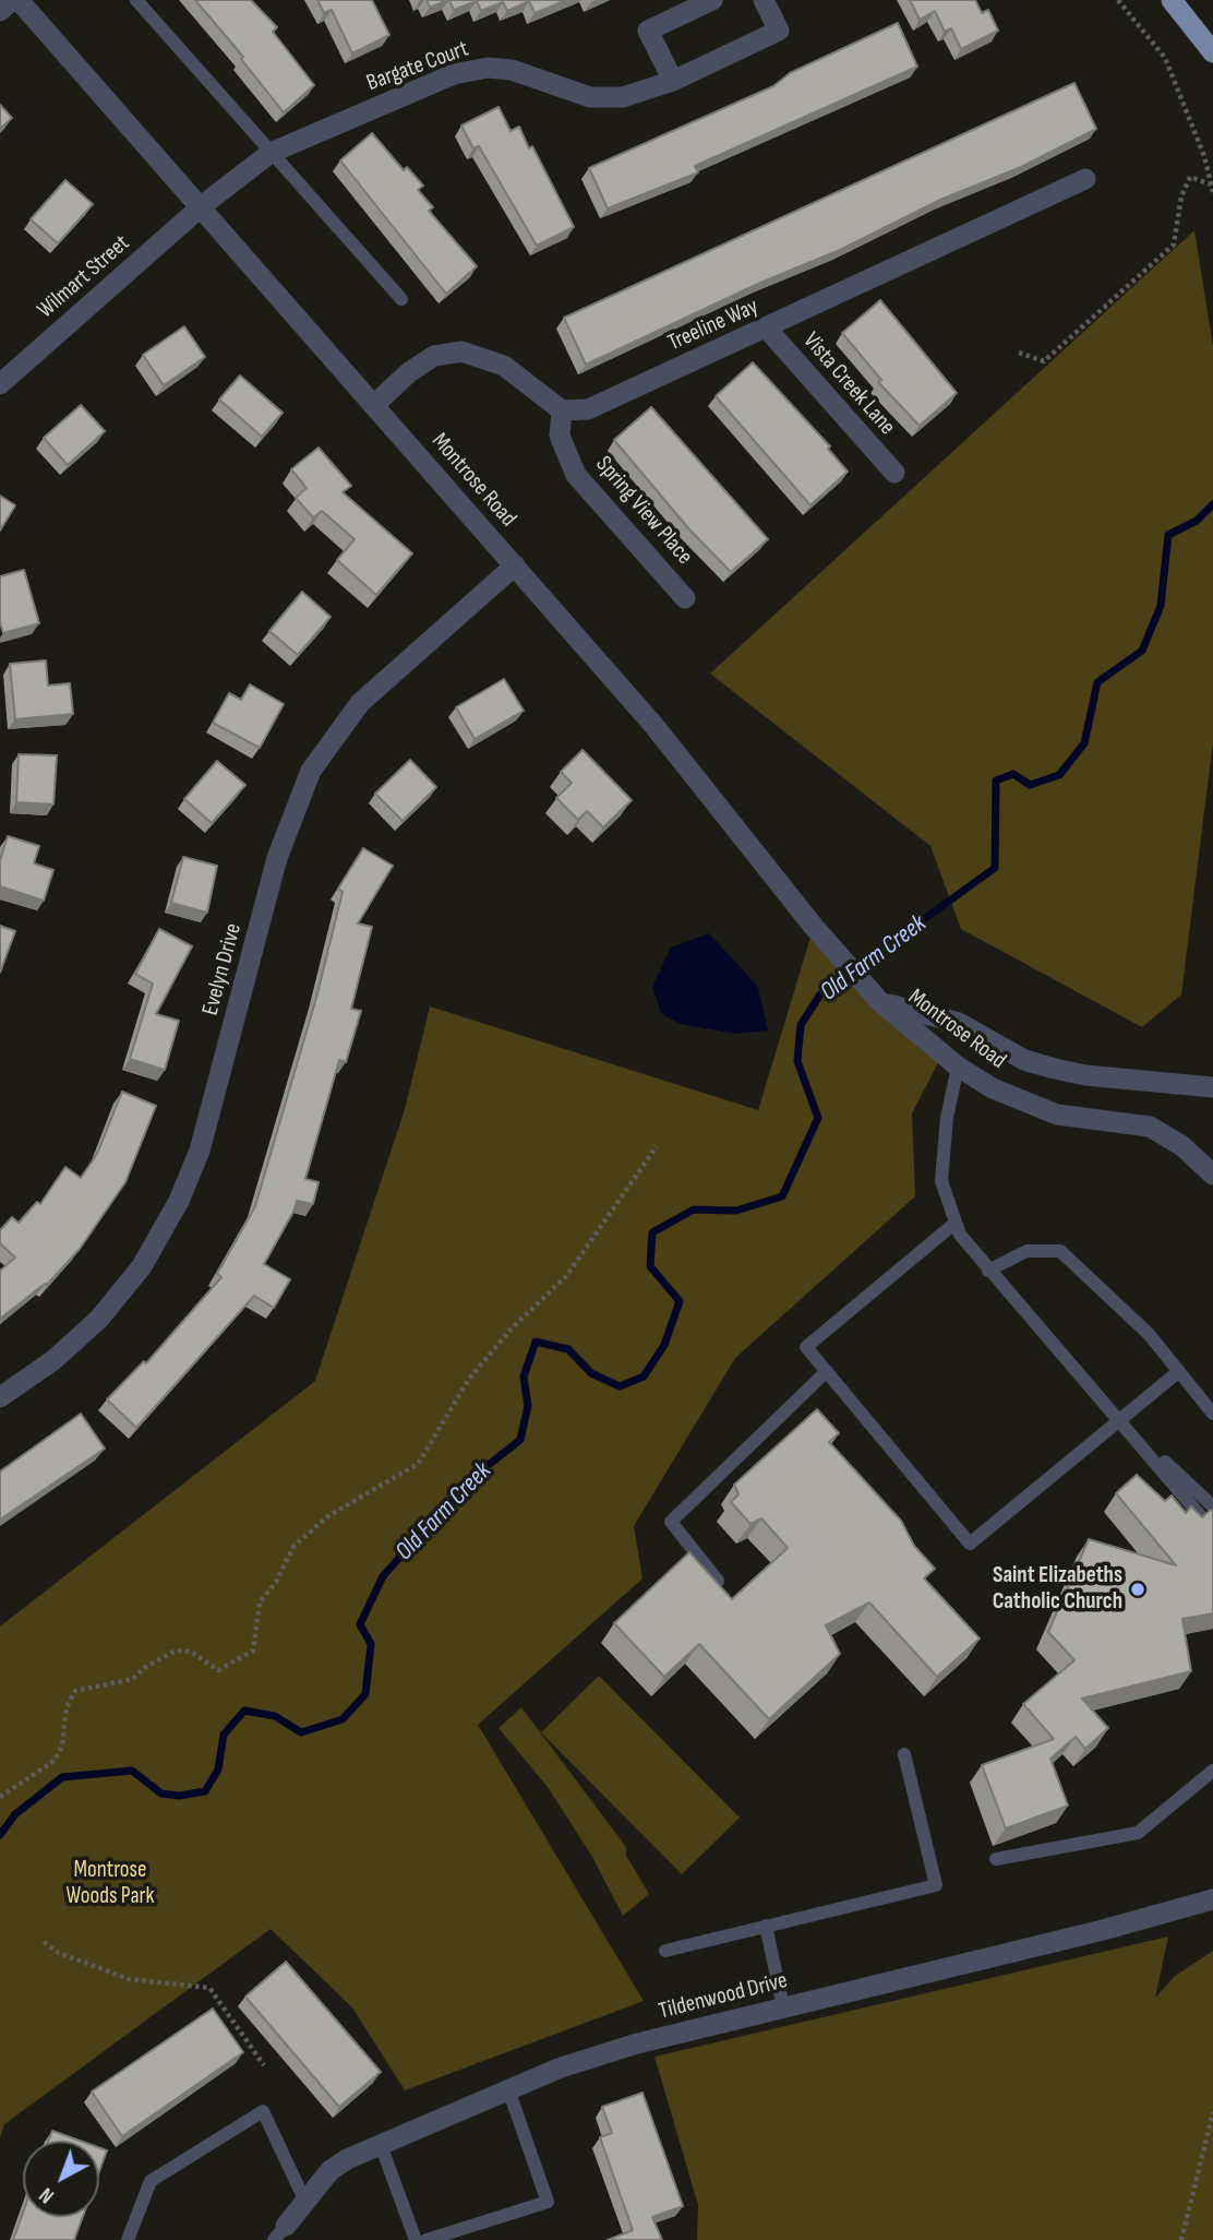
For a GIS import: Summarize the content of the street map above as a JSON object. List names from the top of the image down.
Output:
{
  "streets": {
    "street": [
      "Bargate Court",
      "Wilmart Street",
      "Treeline Way",
      "Vista Creek Lane",
      "Montrose Road",
      "Spring View Place",
      "Evelyn Drive",
      "Tildenwood Drive"
    ]
  },
  "crossings": [
    ["Bargate Court", "Wilmart Street"],
    ["Bargate Court", "Montrose Road"],
    ["Wilmart Street", "Montrose Road"],
    ["Treeline Way", "Vista Creek Lane"],
    ["Treeline Way", "Spring View Place"],
    ["Montrose Road", "Evelyn Drive"]
  ],
  "water": ["Old Farm Creek"],
  "parks": ["Montrose Woods Park"],
  "places": ["Saint Elizabeths Catholic Church"],
  "north": "bottom left"
}
